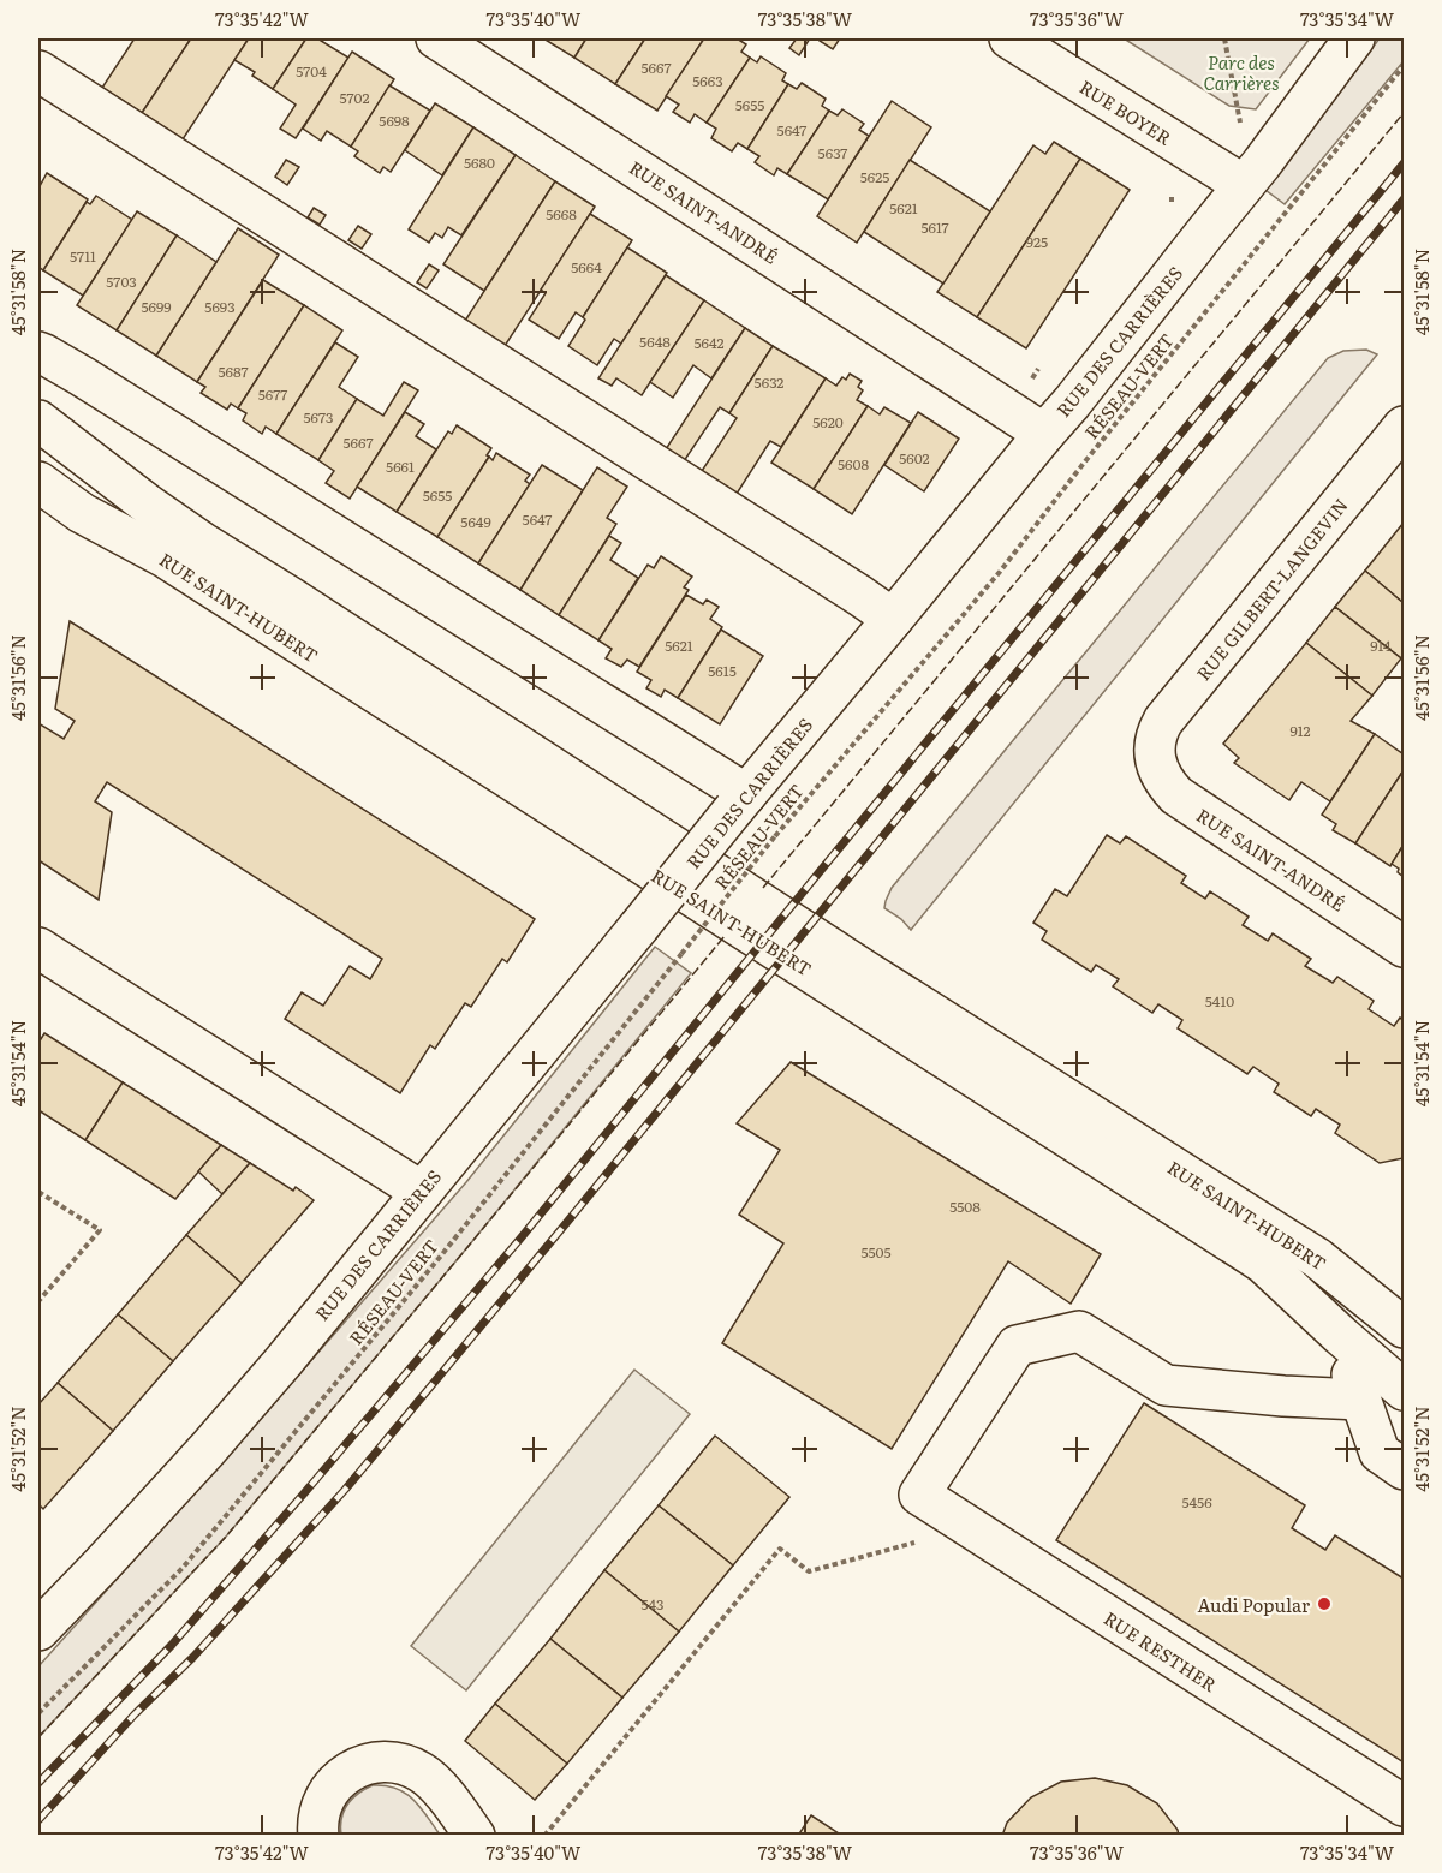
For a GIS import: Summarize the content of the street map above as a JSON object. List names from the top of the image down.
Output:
{
  "streets": {
    "street": [
      "RUE BOYER",
      "RUE SAINT-ANDRÉ",
      "RUE DES CARRIÈRES",
      "RUE GILBERT-LANGEVIN",
      "RUE SAINT-HUBERT",
      "RUE RESTHER"
    ],
    "path": ["RÉSEAU-VERT"]
  },
  "crossings": [
    ["RUE BOYER", "RUE DES CARRIÈRES"],
    ["RUE SAINT-ANDRÉ", "RUE DES CARRIÈRES"],
    ["RUE SAINT-ANDRÉ", "RUE GILBERT-LANGEVIN"]
  ],
  "parks": ["Parc des Carrières"],
  "places": ["Audi Popular"],
  "house_numbers": [
    "5667",
    "5704",
    "5663",
    "5702",
    "5655",
    "5698",
    "5647",
    "5637",
    "5680",
    "5625",
    "5621",
    "5668",
    "5617",
    "925",
    "5711",
    "5664",
    "5703",
    "5699",
    "5693",
    "5648",
    "5642",
    "5687",
    "5632",
    "5677",
    "5673",
    "5620",
    "5667",
    "5602",
    "5608",
    "5661",
    "5655",
    "5647",
    "5649",
    "5621",
    "914",
    "5615",
    "912",
    "5410",
    "5508",
    "5505",
    "5456",
    "543"
  ],
  "coordinates": [
    "73°35'42\"W",
    "73°35'40\"W",
    "73°35'38\"W",
    "73°35'36\"W",
    "73°35'34\"W",
    "45°31'58\"N",
    "45°31'56\"N",
    "45°31'54\"N",
    "45°31'52\"N"
  ]
}
